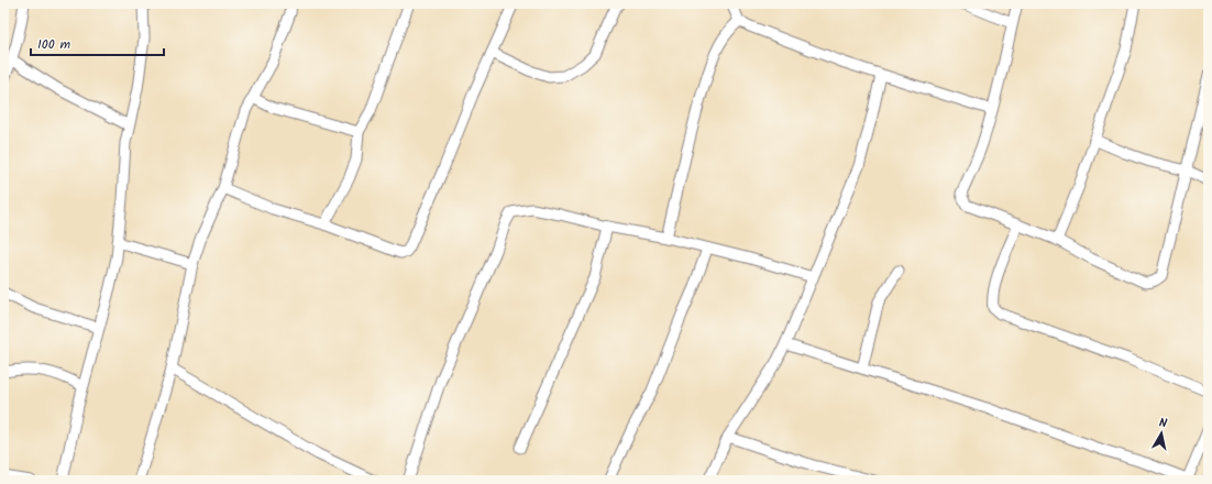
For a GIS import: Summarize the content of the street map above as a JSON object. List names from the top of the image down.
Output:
{
  "scale_bar": "100 m",
  "north": "top"
}
